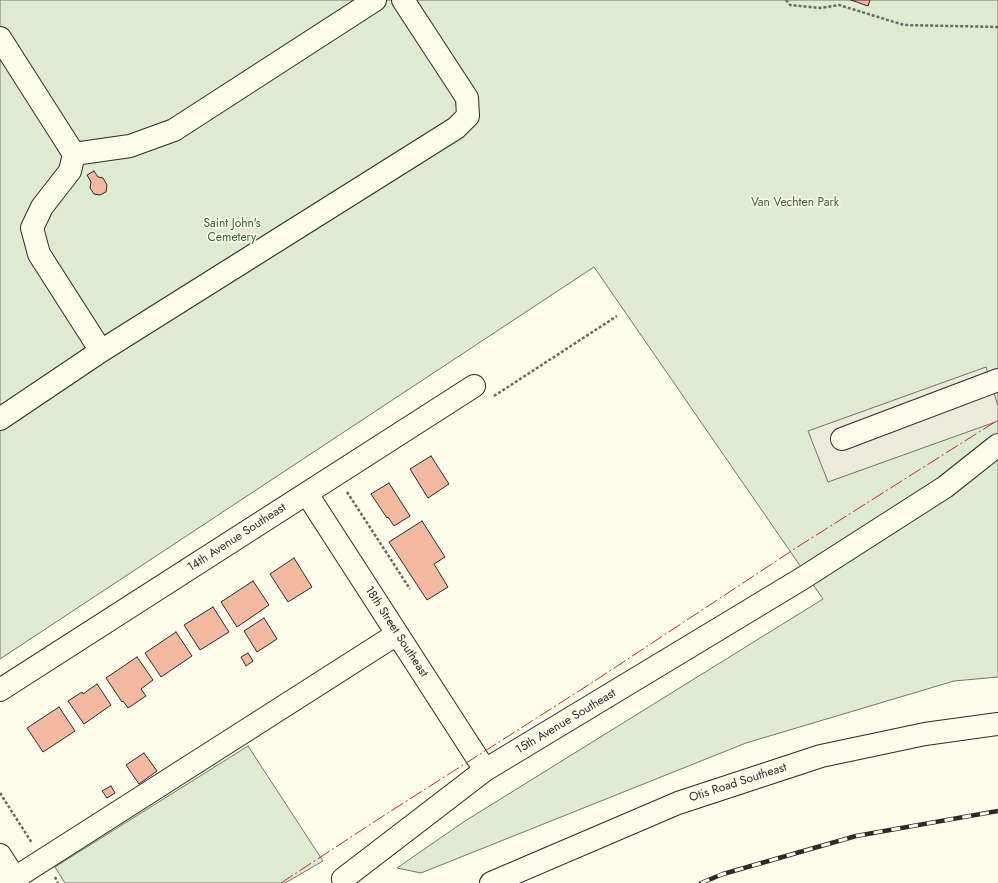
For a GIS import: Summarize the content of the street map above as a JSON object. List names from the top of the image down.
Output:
{
  "streets": {
    "street": [
      "14th Avenue Southeast",
      "18th Street Southeast",
      "15th Avenue Southeast",
      "Otis Road Southeast"
    ]
  },
  "crossings": [
    ["14th Avenue Southeast", "18th Street Southeast"],
    ["18th Street Southeast", "15th Avenue Southeast"]
  ],
  "parks": ["Van Vechten Park", "Saint John's Cemetery"]
}
